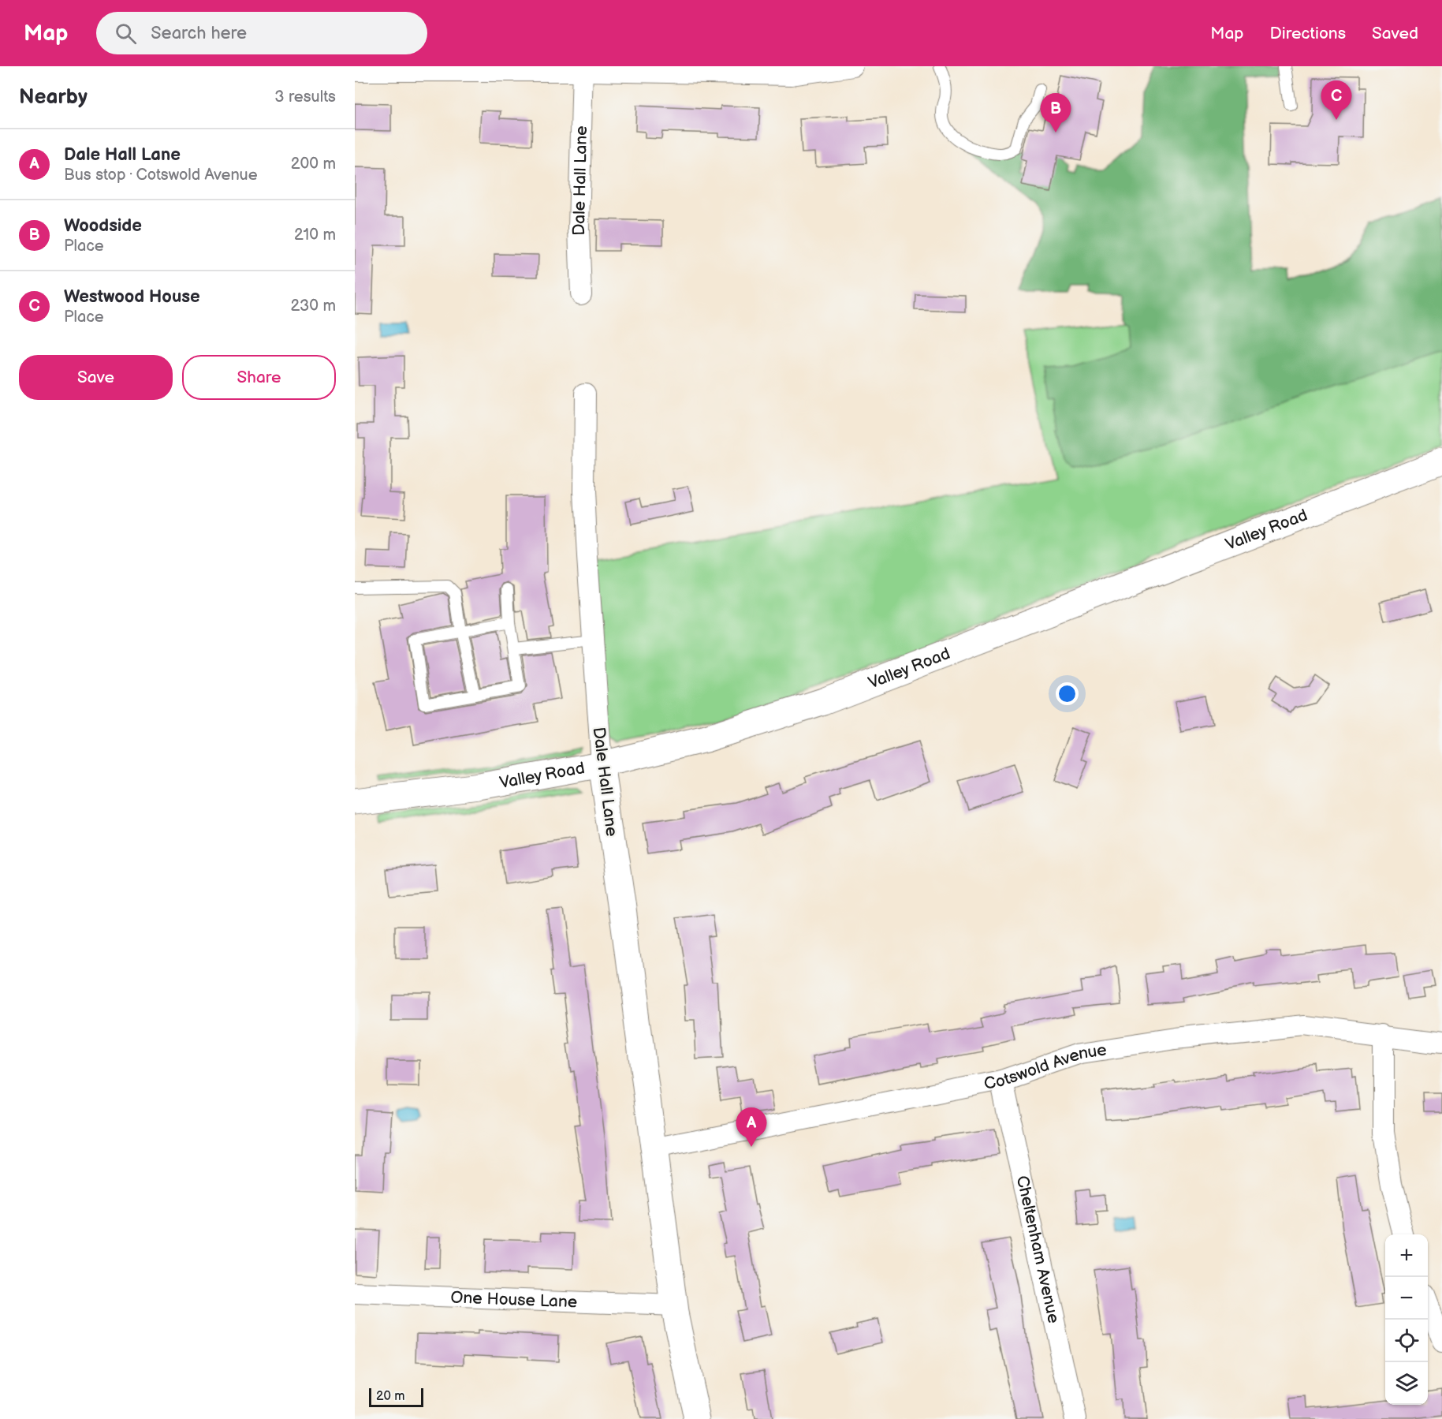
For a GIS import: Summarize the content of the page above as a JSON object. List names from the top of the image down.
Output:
{
  "streets": {
    "main road": ["Dale Hall Lane", "Valley Road"],
    "street": ["Cotswold Avenue", "Cheltenham Avenue", "One House Lane"]
  },
  "crossings": [
    ["Dale Hall Lane", "Valley Road"],
    ["Dale Hall Lane", "Cotswold Avenue"],
    ["Dale Hall Lane", "One House Lane"],
    ["Cotswold Avenue", "Cheltenham Avenue"]
  ],
  "scale_bar": "20 m",
  "page": {
    "header": "Map",
    "search": "Search here",
    "nav": ["Map", "Directions", "Saved"],
    "heading": ["Nearby", "3 results"],
    "pins": ["C", "B", "A"],
    "list": [
      {
        "mark": "A",
        "name": "Dale Hall Lane",
        "note": "Bus stop · Cotswold Avenue",
        "value": "200 m"
      },
      {
        "mark": "B",
        "name": "Woodside",
        "note": "Place",
        "value": "210 m"
      },
      {
        "mark": "C",
        "name": "Westwood House",
        "note": "Place",
        "value": "230 m"
      }
    ],
    "buttons": ["Save", "Share"],
    "map_buttons": ["+", "−"],
    "scale": "20 m"
  }
}
